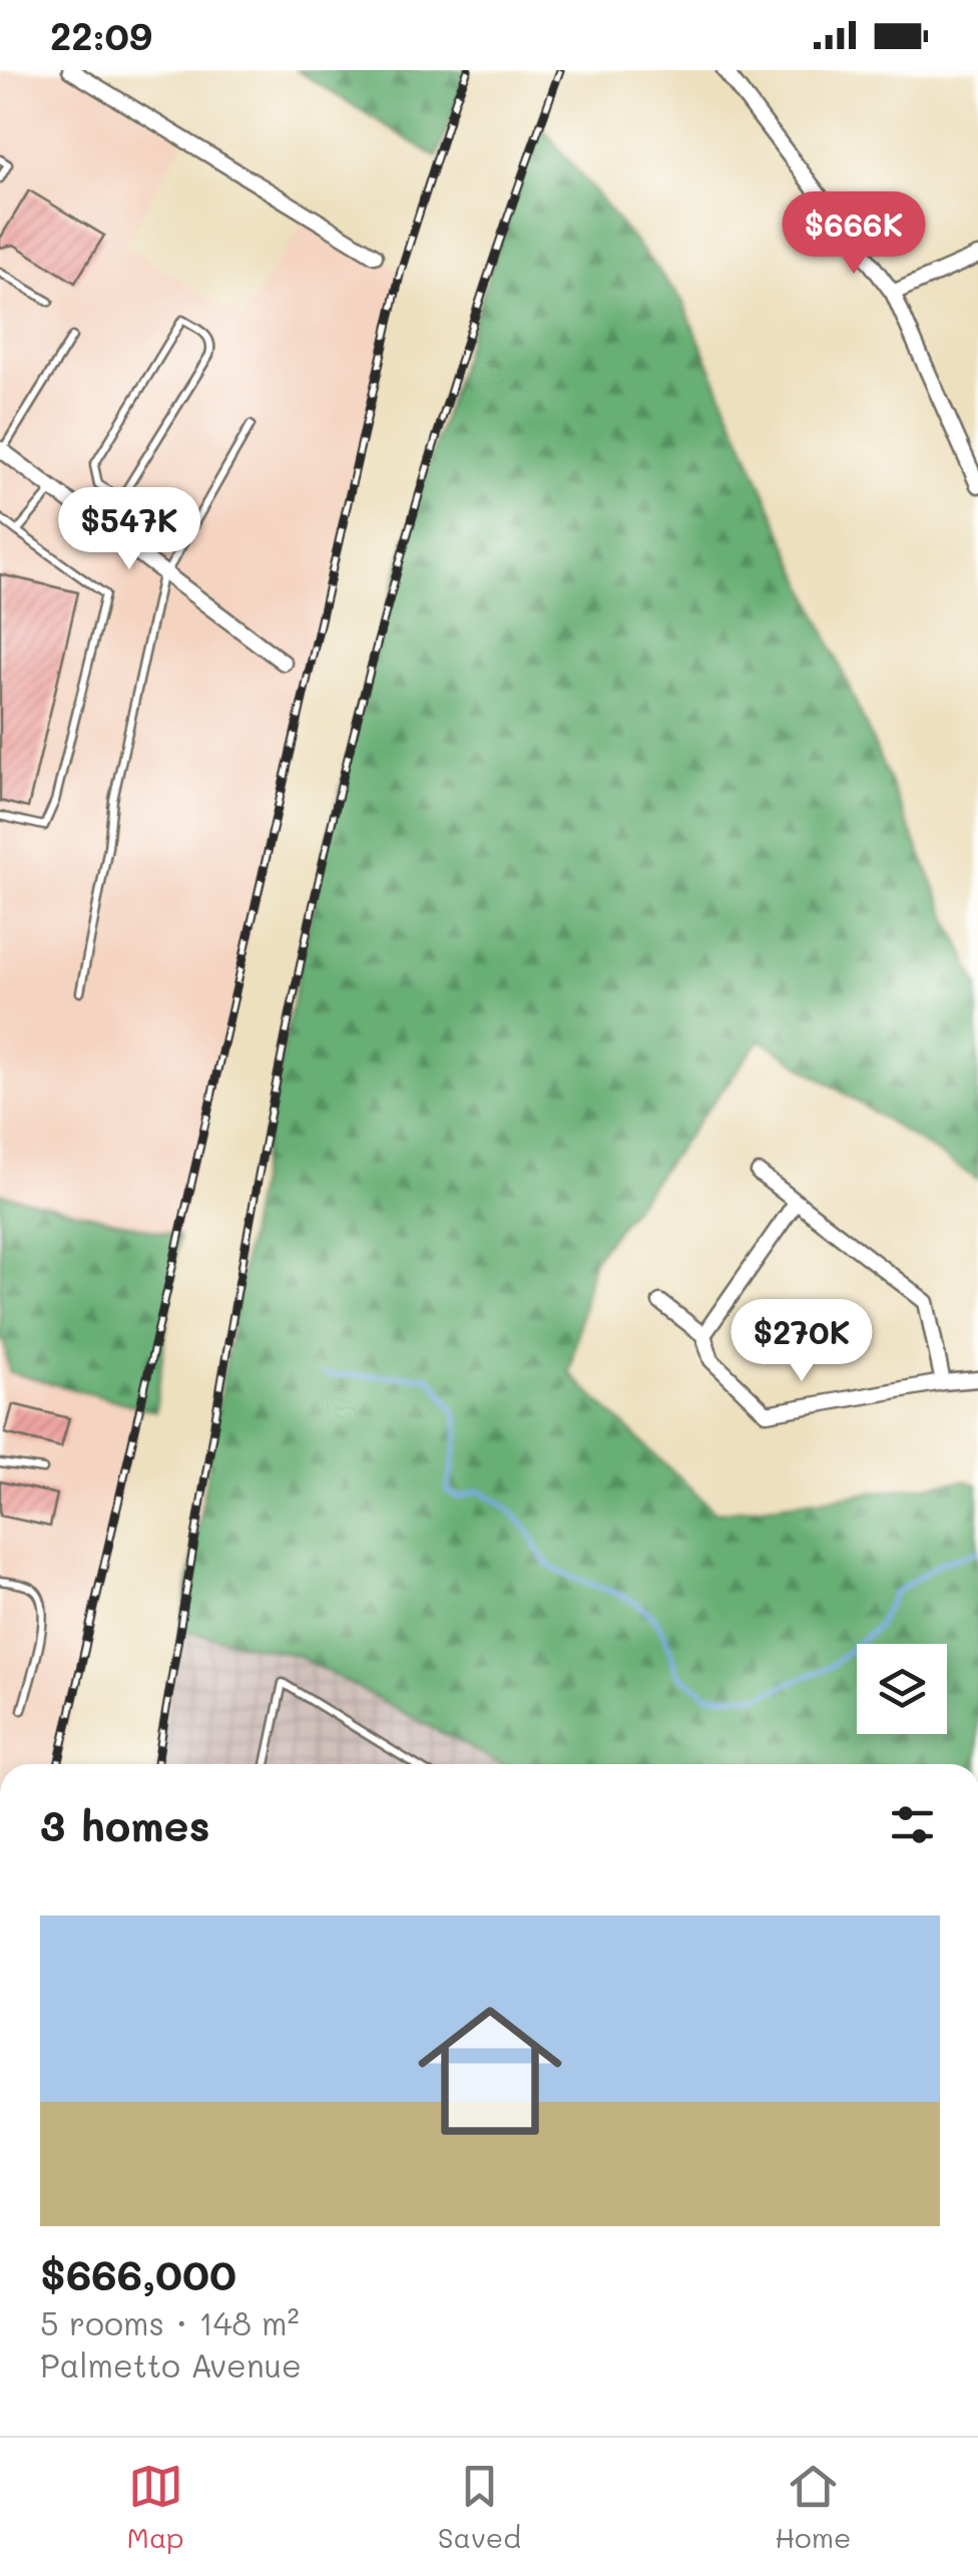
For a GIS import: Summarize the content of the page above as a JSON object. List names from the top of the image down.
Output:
{
  "page": {
    "status": "22:09",
    "price": ["$666K", "$547K", "$270K"],
    "heading": "3 homes",
    "list": [
      {
        "name": "$666,000",
        "note": "5 rooms · 148 m² · Palmetto Avenue"
      }
    ],
    "tabs": ["Map", "Saved", "Home"]
  }
}
